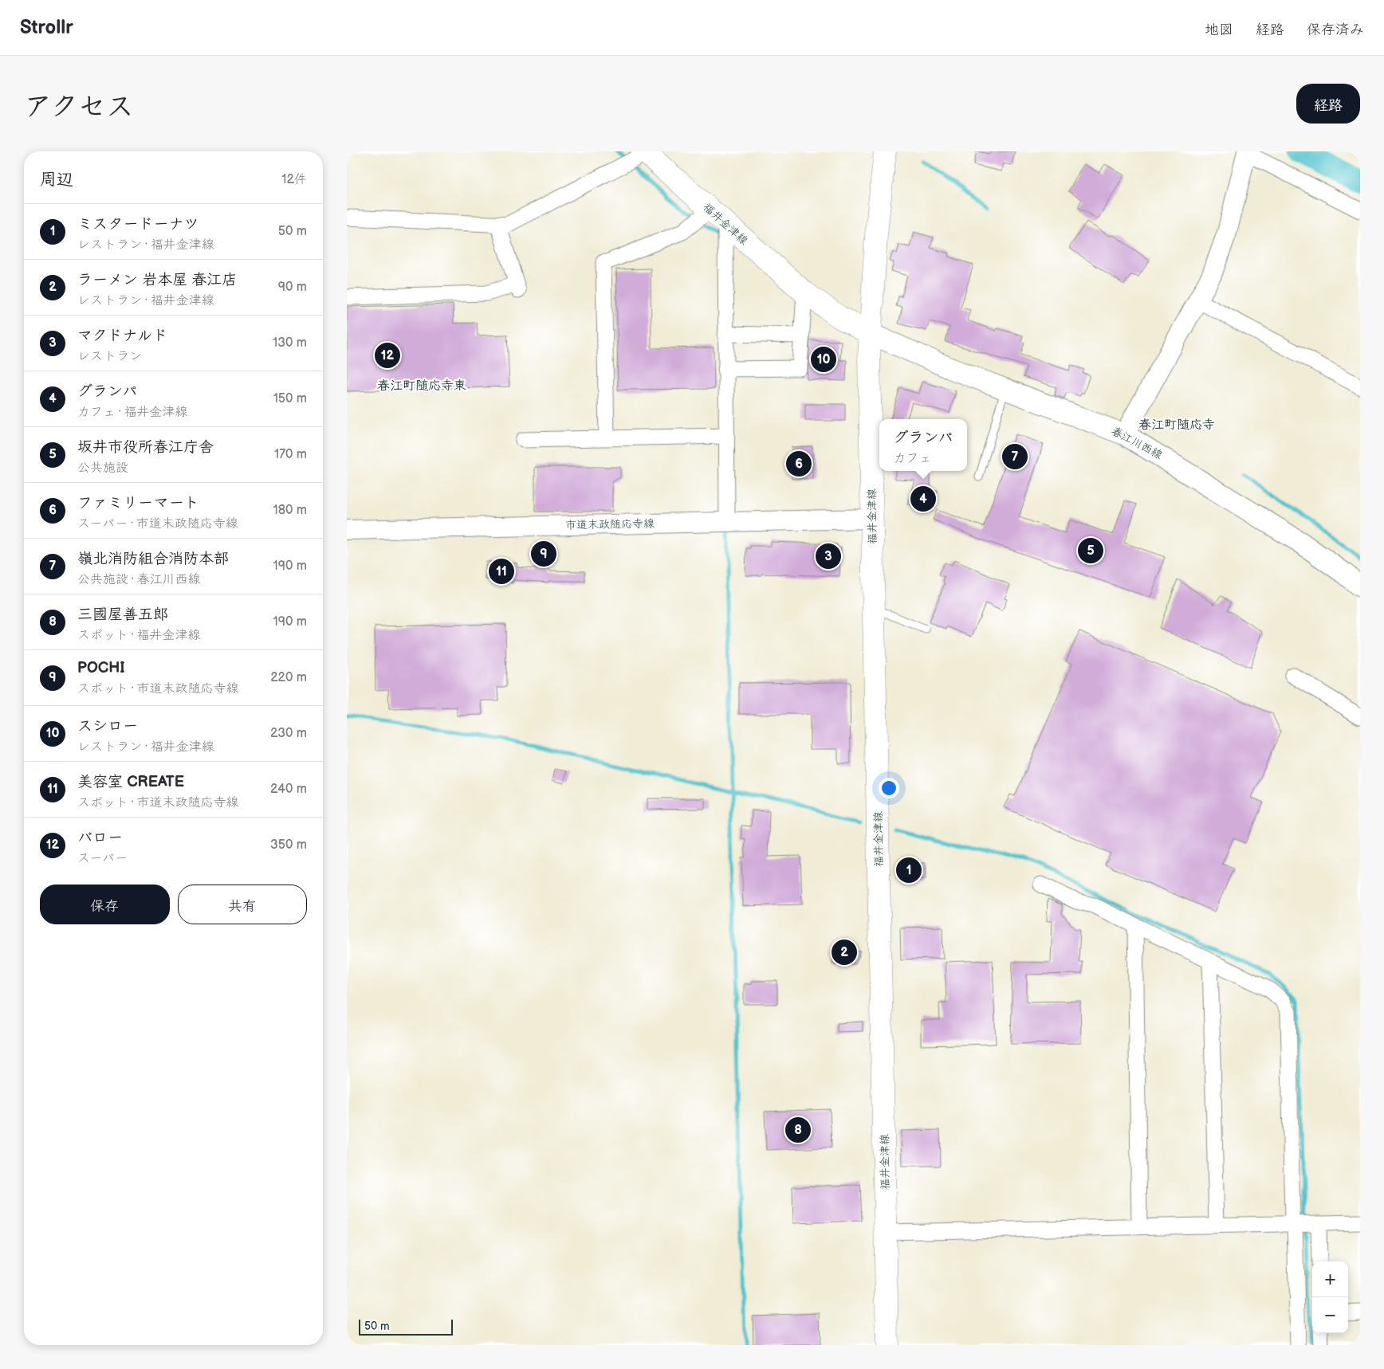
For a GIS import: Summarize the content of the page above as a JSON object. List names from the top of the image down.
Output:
{
  "streets": {
    "main road": ["福井金津線", "春江川西線"],
    "street": ["市道末政随応寺線"]
  },
  "crossings": [
    ["福井金津線", "春江川西線"],
    ["福井金津線", "市道末政随応寺線"]
  ],
  "districts": ["春江町随応寺東", "春江町随応寺"],
  "scale_bar": "50 m",
  "page": {
    "header": "Strollr",
    "nav": ["地図", "経路", "保存済み"],
    "title": "アクセス",
    "buttons": [
      "経路",
      ["保存", "共有"]
    ],
    "heading": ["周辺", "12件"],
    "list": [
      {
        "mark": "1",
        "name": "ミスタードーナツ",
        "note": "レストラン · 福井金津線",
        "value": "50 m"
      },
      {
        "mark": "2",
        "name": "ラーメン 岩本屋 春江店",
        "note": "レストラン · 福井金津線",
        "value": "90 m"
      },
      {
        "mark": "3",
        "name": "マクドナルド",
        "note": "レストラン",
        "value": "130 m"
      },
      {
        "mark": "4",
        "name": "グランパ",
        "note": "カフェ · 福井金津線",
        "value": "150 m"
      },
      {
        "mark": "5",
        "name": "坂井市役所春江庁舎",
        "note": "公共施設",
        "value": "170 m"
      },
      {
        "mark": "6",
        "name": "ファミリーマート",
        "note": "スーパー · 市道末政随応寺線",
        "value": "180 m"
      },
      {
        "mark": "7",
        "name": "嶺北消防組合消防本部",
        "note": "公共施設 · 春江川西線",
        "value": "190 m"
      },
      {
        "mark": "8",
        "name": "三國屋善五郎",
        "note": "スポット · 福井金津線",
        "value": "190 m"
      },
      {
        "mark": "9",
        "name": "POCHI",
        "note": "スポット · 市道末政随応寺線",
        "value": "220 m"
      },
      {
        "mark": "10",
        "name": "スシロー",
        "note": "レストラン · 福井金津線",
        "value": "230 m"
      },
      {
        "mark": "11",
        "name": "美容室 CREATE",
        "note": "スポット · 市道末政随応寺線",
        "value": "240 m"
      },
      {
        "mark": "12",
        "name": "バロー",
        "note": "スーパー",
        "value": "350 m"
      }
    ],
    "pins": [
      "12",
      "10",
      "7",
      "6",
      "4",
      "5",
      "9",
      "3",
      "11",
      "1",
      "2",
      "8"
    ],
    "popup": ["グランパ", "カフェ"],
    "map_buttons": ["+", "−"],
    "scale": "50 m"
  }
}
